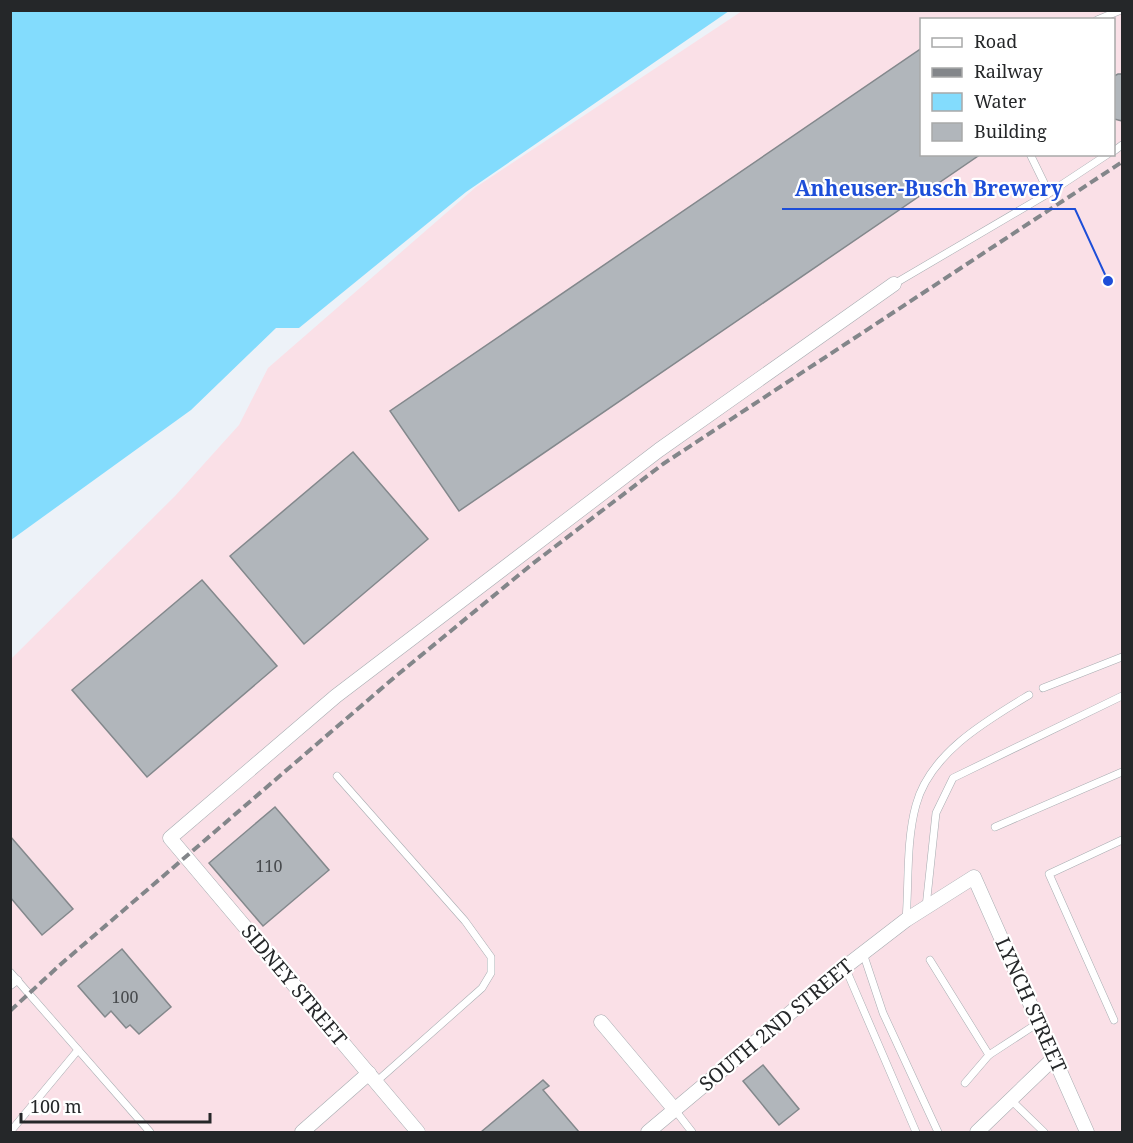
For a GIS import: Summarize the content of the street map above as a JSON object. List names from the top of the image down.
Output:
{
  "streets": {
    "street": ["SIDNEY STREET", "LYNCH STREET", "SOUTH 2ND STREET"]
  },
  "crossings": [
    ["LYNCH STREET", "SOUTH 2ND STREET"]
  ],
  "places": ["Anheuser-Busch Brewery"],
  "house_numbers": ["110", "100"],
  "legend": [
    "Road",
    "Railway",
    "Water",
    "Building"
  ],
  "scale_bar": "100 m"
}
